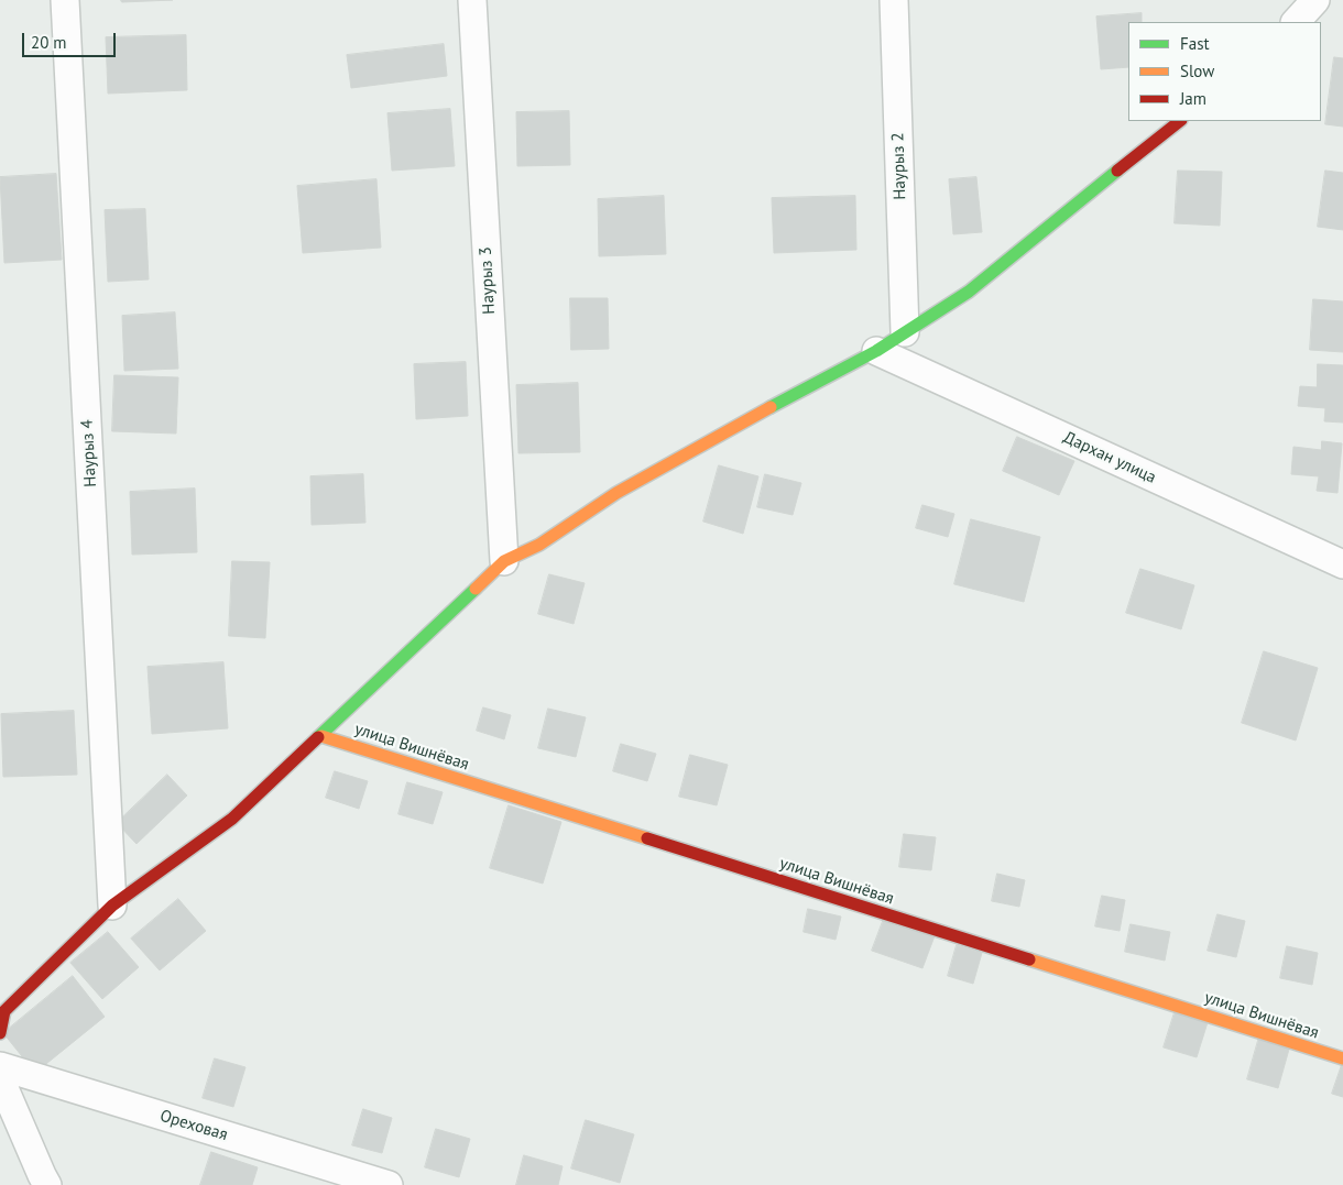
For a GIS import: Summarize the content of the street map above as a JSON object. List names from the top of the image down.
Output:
{
  "streets": {
    "street": [
      "Наурыз 2",
      "Наурыз 3",
      "Наурыз 4",
      "Дархан улица",
      "улица Вишнёвая",
      "Ореховая"
    ]
  },
  "legend": ["Fast", "Slow", "Jam"],
  "scale_bar": "20 m"
}
